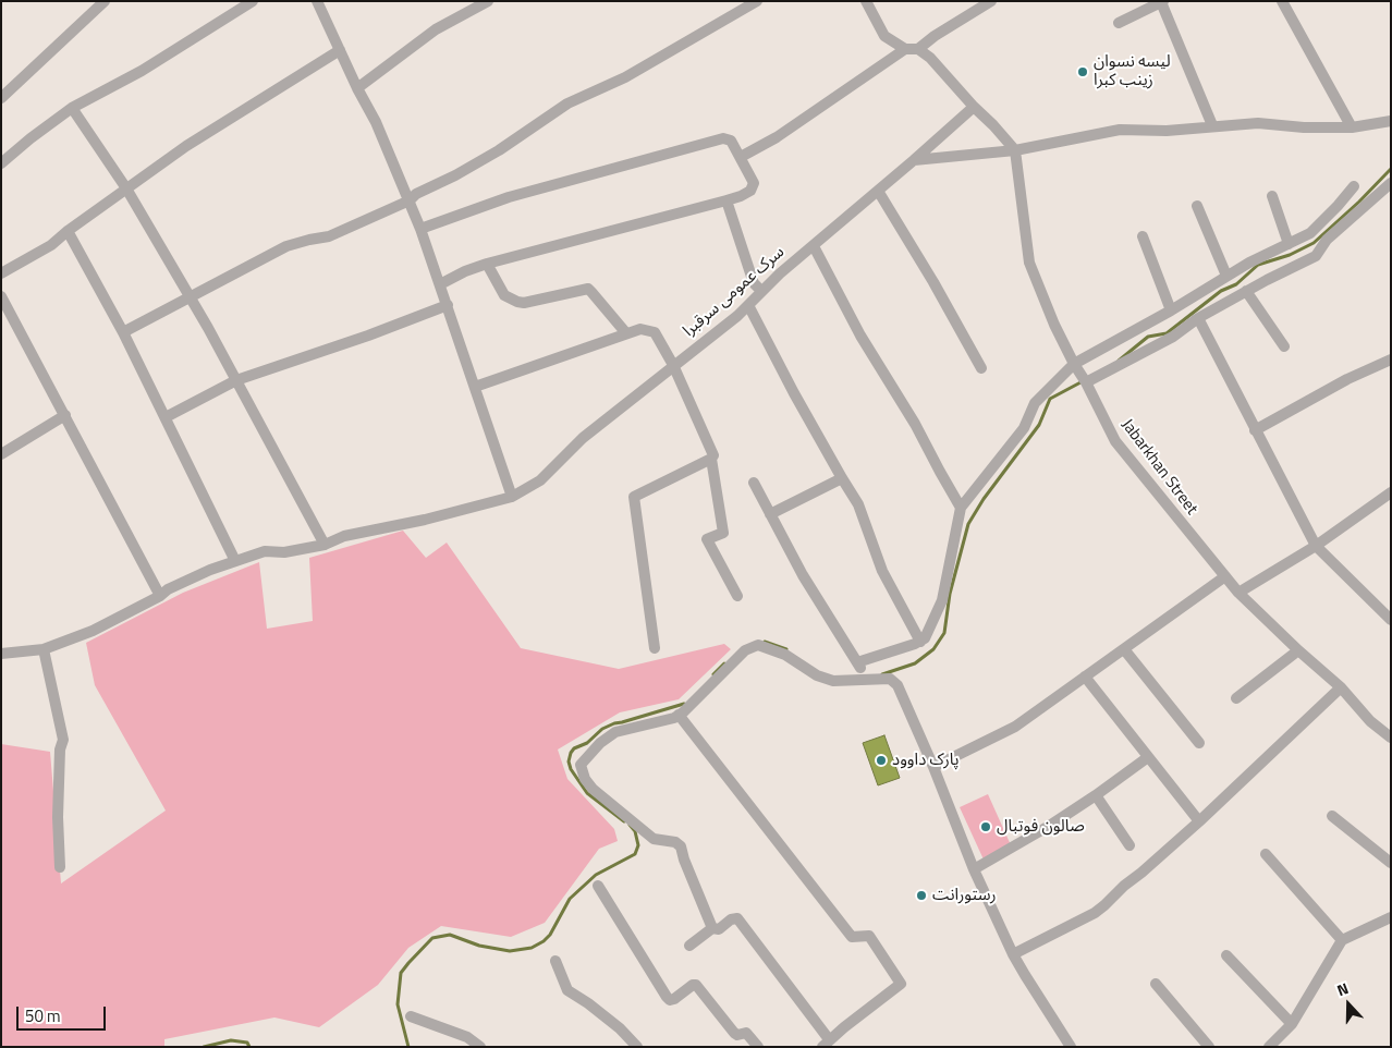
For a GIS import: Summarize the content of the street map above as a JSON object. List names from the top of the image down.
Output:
{
  "streets": {
    "street": ["سرک عمومی سرقبرا", "Jabarkhan Street"]
  },
  "places": [
    "لیسه نسوان زینب کبرا",
    "پارک داوود",
    "صالون فوتبال",
    "رستورانت"
  ],
  "scale_bar": "50 m",
  "north": "top"
}
